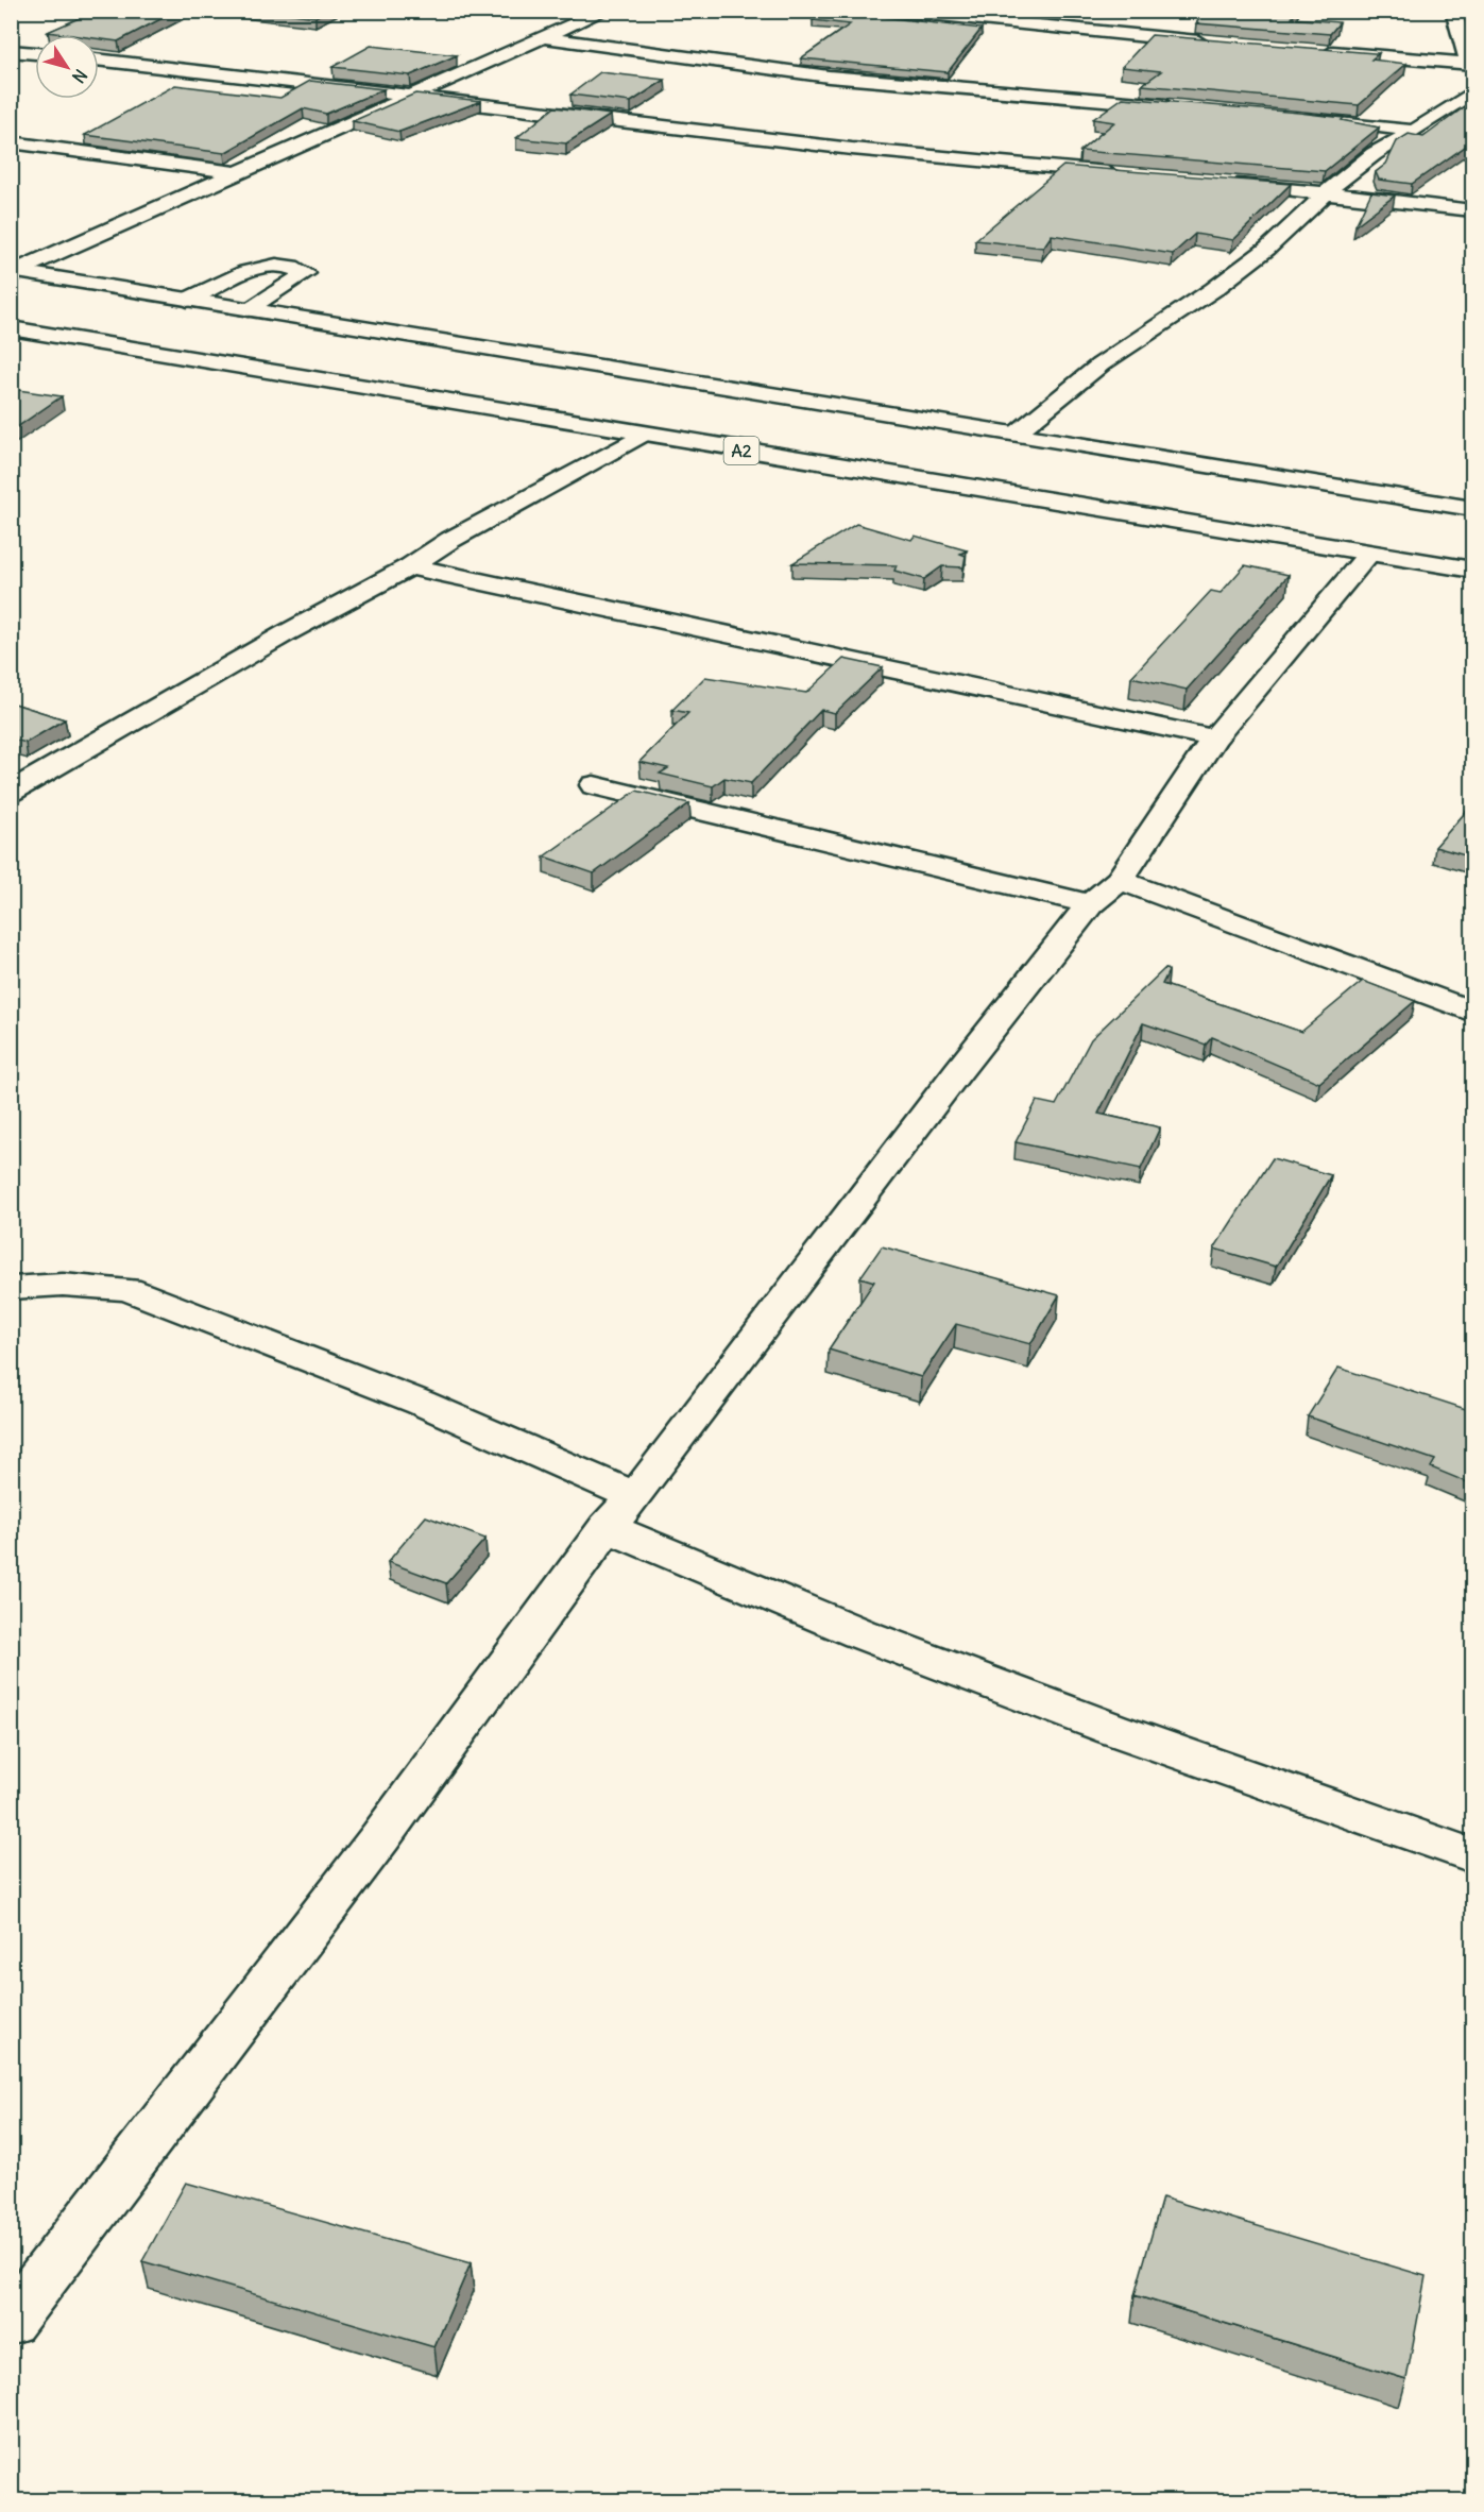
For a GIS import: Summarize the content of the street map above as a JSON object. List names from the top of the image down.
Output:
{
  "streets": {
    "main road": ["A2"]
  },
  "north": "bottom right"
}
